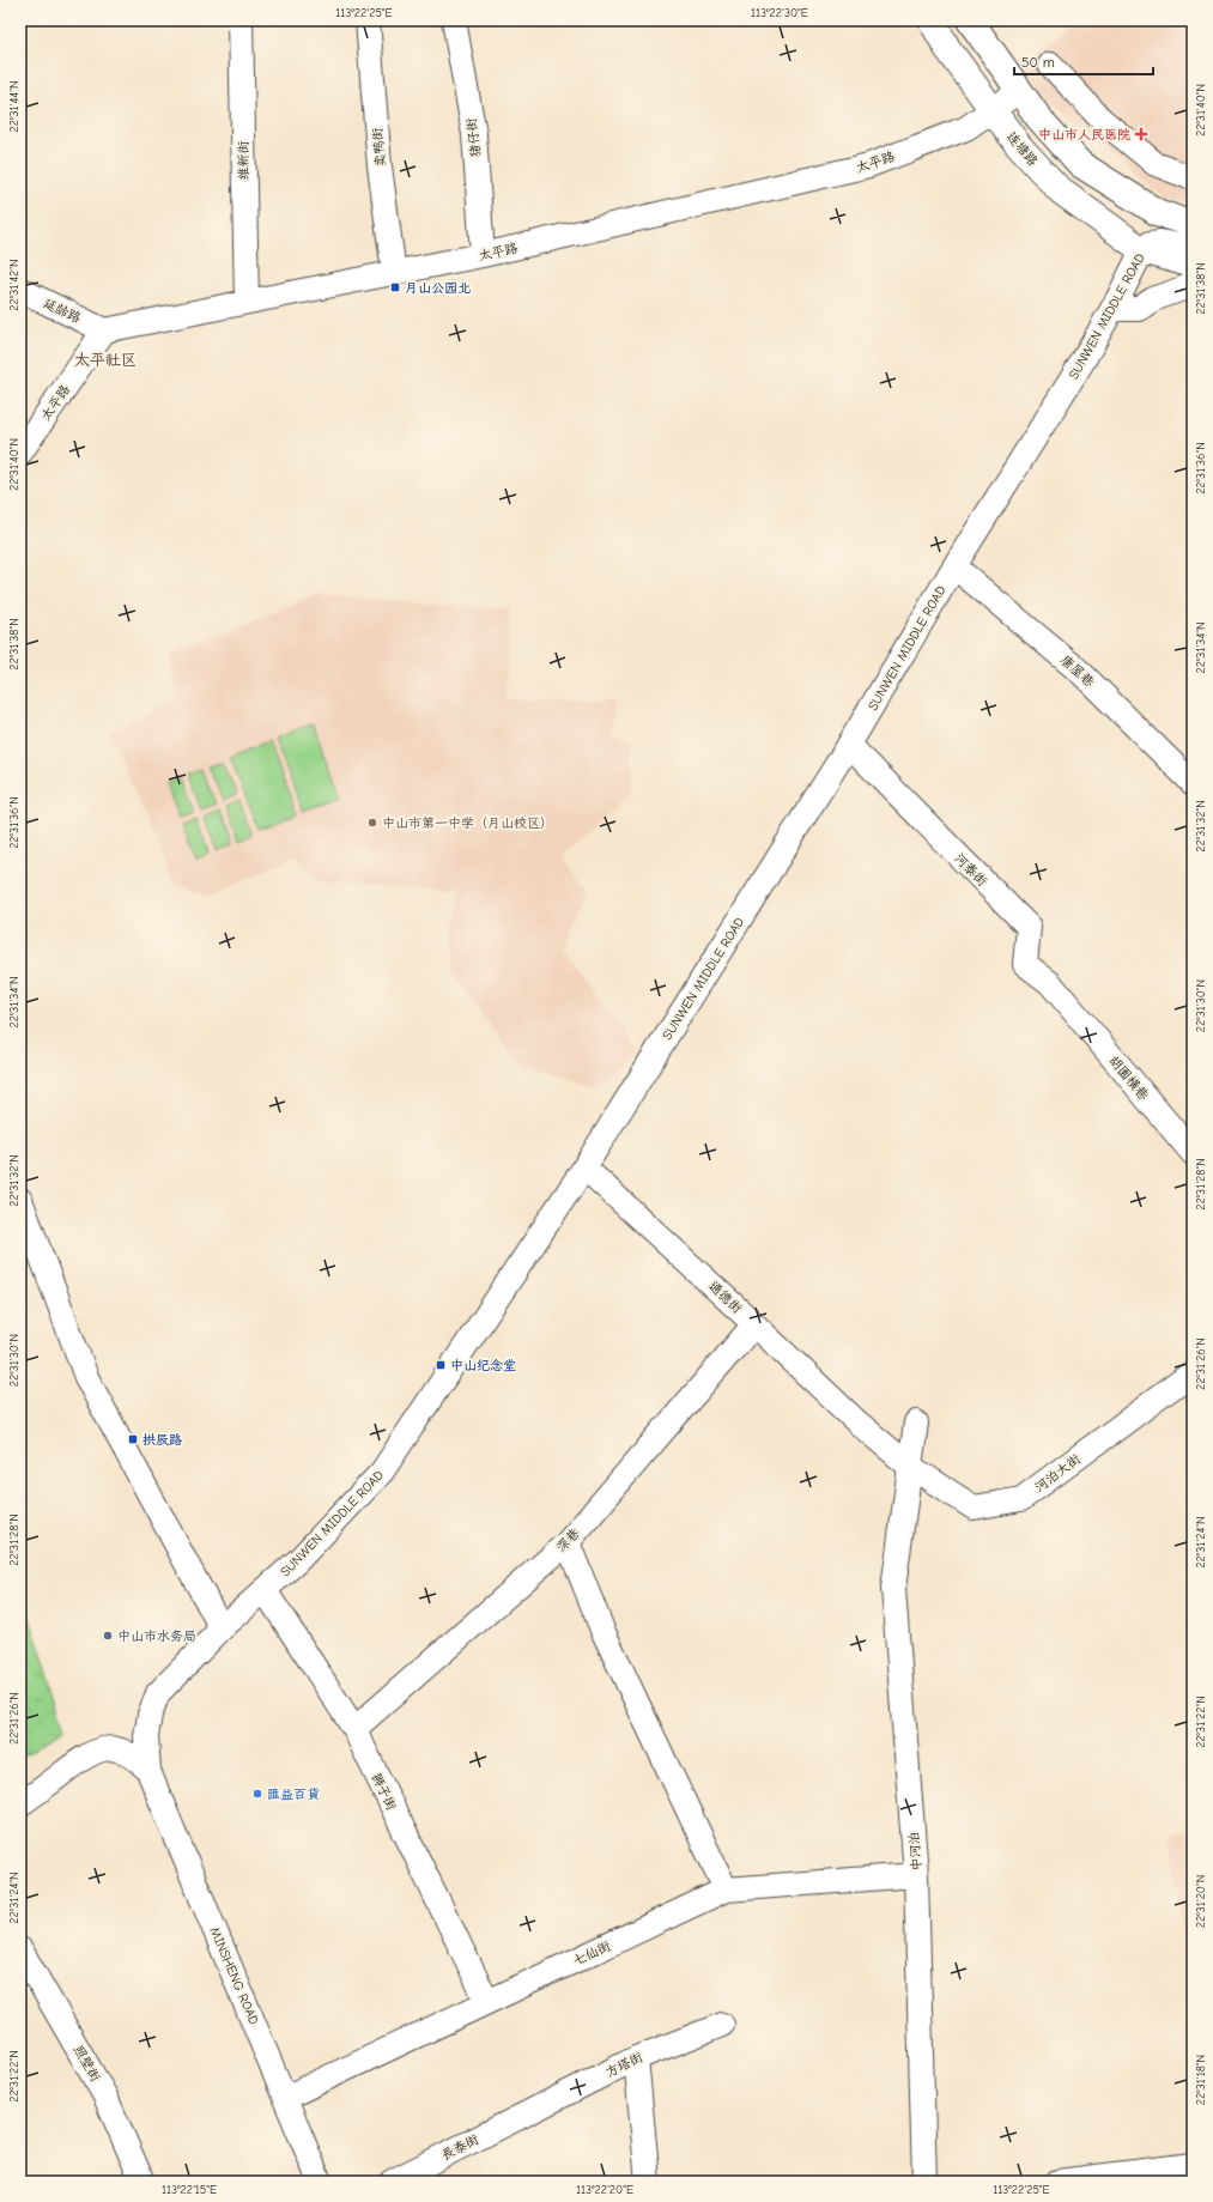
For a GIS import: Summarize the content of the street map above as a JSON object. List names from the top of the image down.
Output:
{
  "streets": {
    "main road": ["连塘路"],
    "street": [
      "猪仔街",
      "卖鸭街",
      "维新街",
      "太平路",
      "延龄路",
      "SUNWEN MIDDLE ROAD",
      "唐屋巷",
      "河泰街",
      "胡園橫巷",
      "通德街",
      "河泊大街",
      "深巷",
      "狮子街",
      "中河泊",
      "七仙街",
      "MINSHENG ROAD",
      "照壁街",
      "方塔街",
      "長泰街"
    ]
  },
  "crossings": [
    ["猪仔街", "太平路"],
    ["卖鸭街", "太平路"],
    ["连塘路", "太平路"],
    ["连塘路", "SUNWEN MIDDLE ROAD"],
    ["维新街", "太平路"],
    ["太平路", "延龄路"],
    ["SUNWEN MIDDLE ROAD", "唐屋巷"],
    ["SUNWEN MIDDLE ROAD", "河泰街"],
    ["SUNWEN MIDDLE ROAD", "通德街"],
    ["SUNWEN MIDDLE ROAD", "狮子街"],
    ["SUNWEN MIDDLE ROAD", "MINSHENG ROAD"],
    ["河泰街", "胡園橫巷"],
    ["通德街", "河泊大街"],
    ["通德街", "深巷"],
    ["通德街", "中河泊"],
    ["河泊大街", "中河泊"],
    ["深巷", "狮子街"],
    ["狮子街", "七仙街"],
    ["中河泊", "七仙街"],
    ["七仙街", "MINSHENG ROAD"],
    ["方塔街", "長泰街"]
  ],
  "districts": ["太平社区"],
  "places": {
    "health": ["中山市人民医院"],
    "transit": ["月山公园北", "中山纪念堂", "拱辰路"],
    "other": ["中山市第一中学（月山校区）", "中山市水务局", "匯益百貨"]
  },
  "scale_bar": "50 m",
  "coordinates": [
    "113°22'25\"E",
    "113°22'30\"E",
    "22°31'44\"N",
    "22°31'40\"N",
    "22°31'42\"N",
    "22°31'38\"N",
    "22°31'36\"N",
    "22°31'34\"N",
    "22°31'32\"N",
    "22°31'30\"N",
    "22°31'28\"N",
    "22°31'26\"N",
    "22°31'24\"N",
    "22°31'22\"N",
    "22°31'20\"N",
    "22°31'18\"N",
    "113°22'15\"E",
    "113°22'20\"E"
  ]
}
